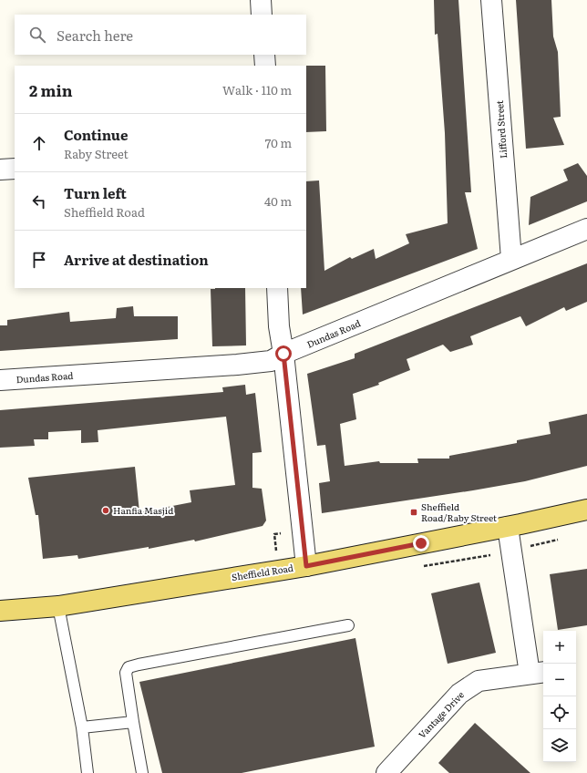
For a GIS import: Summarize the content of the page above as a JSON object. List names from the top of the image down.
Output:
{
  "streets": {
    "main road": ["Sheffield Road"],
    "street": ["Lifford Street", "Dundas Road", "Vantage Drive"]
  },
  "crossings": [
    ["Lifford Street", "Dundas Road"],
    ["Sheffield Road", "Vantage Drive"]
  ],
  "places": {
    "other": ["Hanfia Masjid"],
    "transit": ["Sheffield Road/Raby Street"]
  },
  "page": {
    "search": "Search here",
    "heading": ["2 min", "Walk · 110 m"],
    "list": [
      ["Continue", "Raby Street", "70 m"],
      ["Turn left", "Sheffield Road", "40 m"],
      "Arrive at destination"
    ],
    "map_buttons": ["+", "−"]
  }
}
